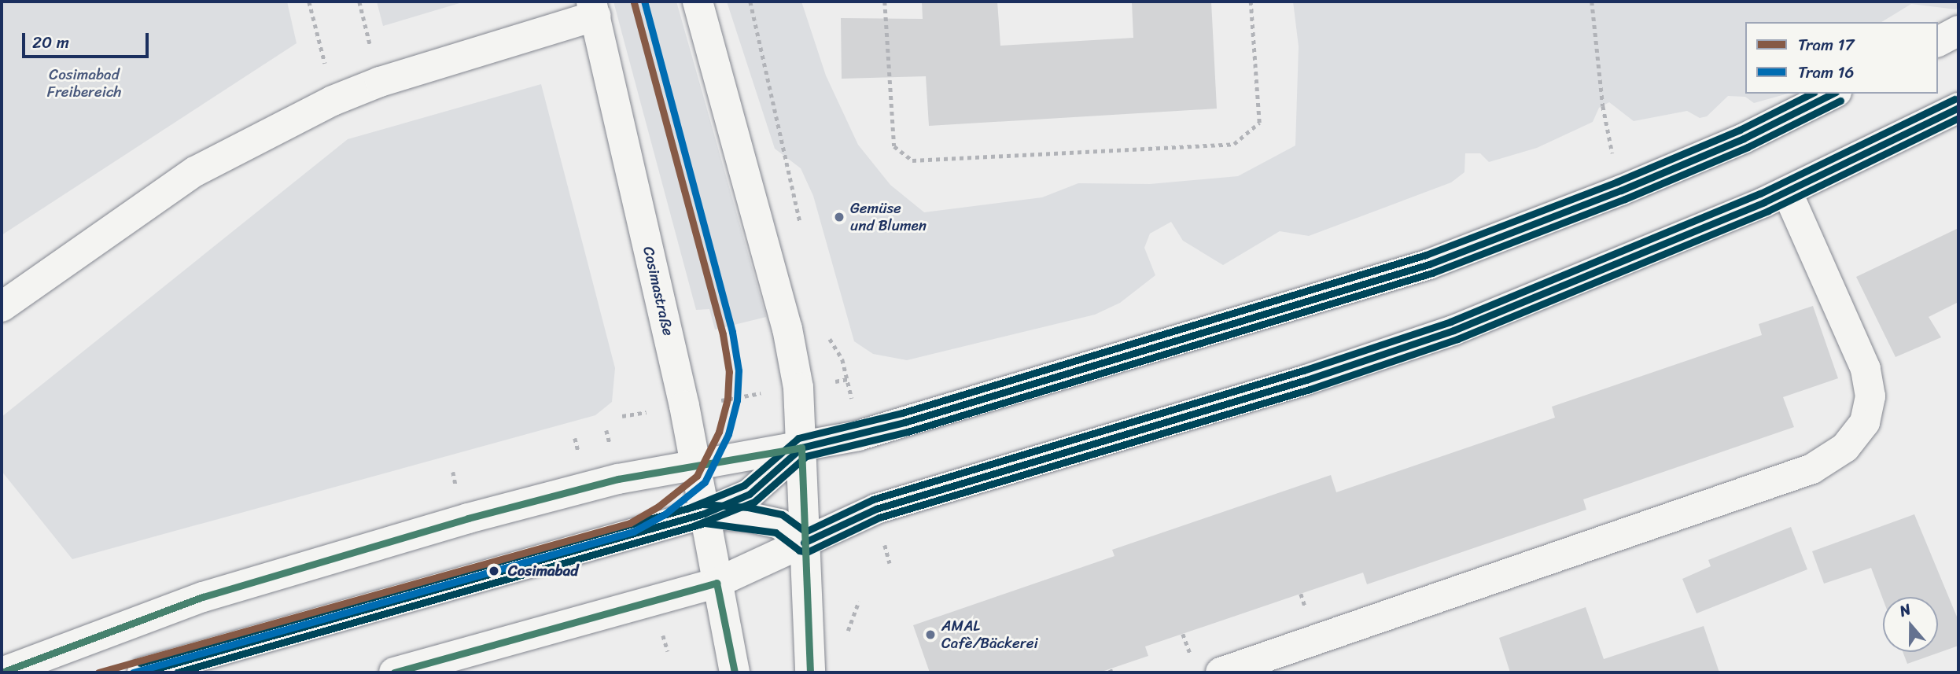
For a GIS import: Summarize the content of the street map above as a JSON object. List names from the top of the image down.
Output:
{
  "streets": {
    "main road": ["Cosimastraße"]
  },
  "parks": ["Cosimabad Freibereich"],
  "places": ["Gemüse und Blumen", "Cosimabad", "AMAL Cafè/Bäckerei"],
  "lines": ["tram line 17", "tram line 16"],
  "legend": ["Tram 17", "Tram 16"],
  "scale_bar": "20 m",
  "north": "top"
}
